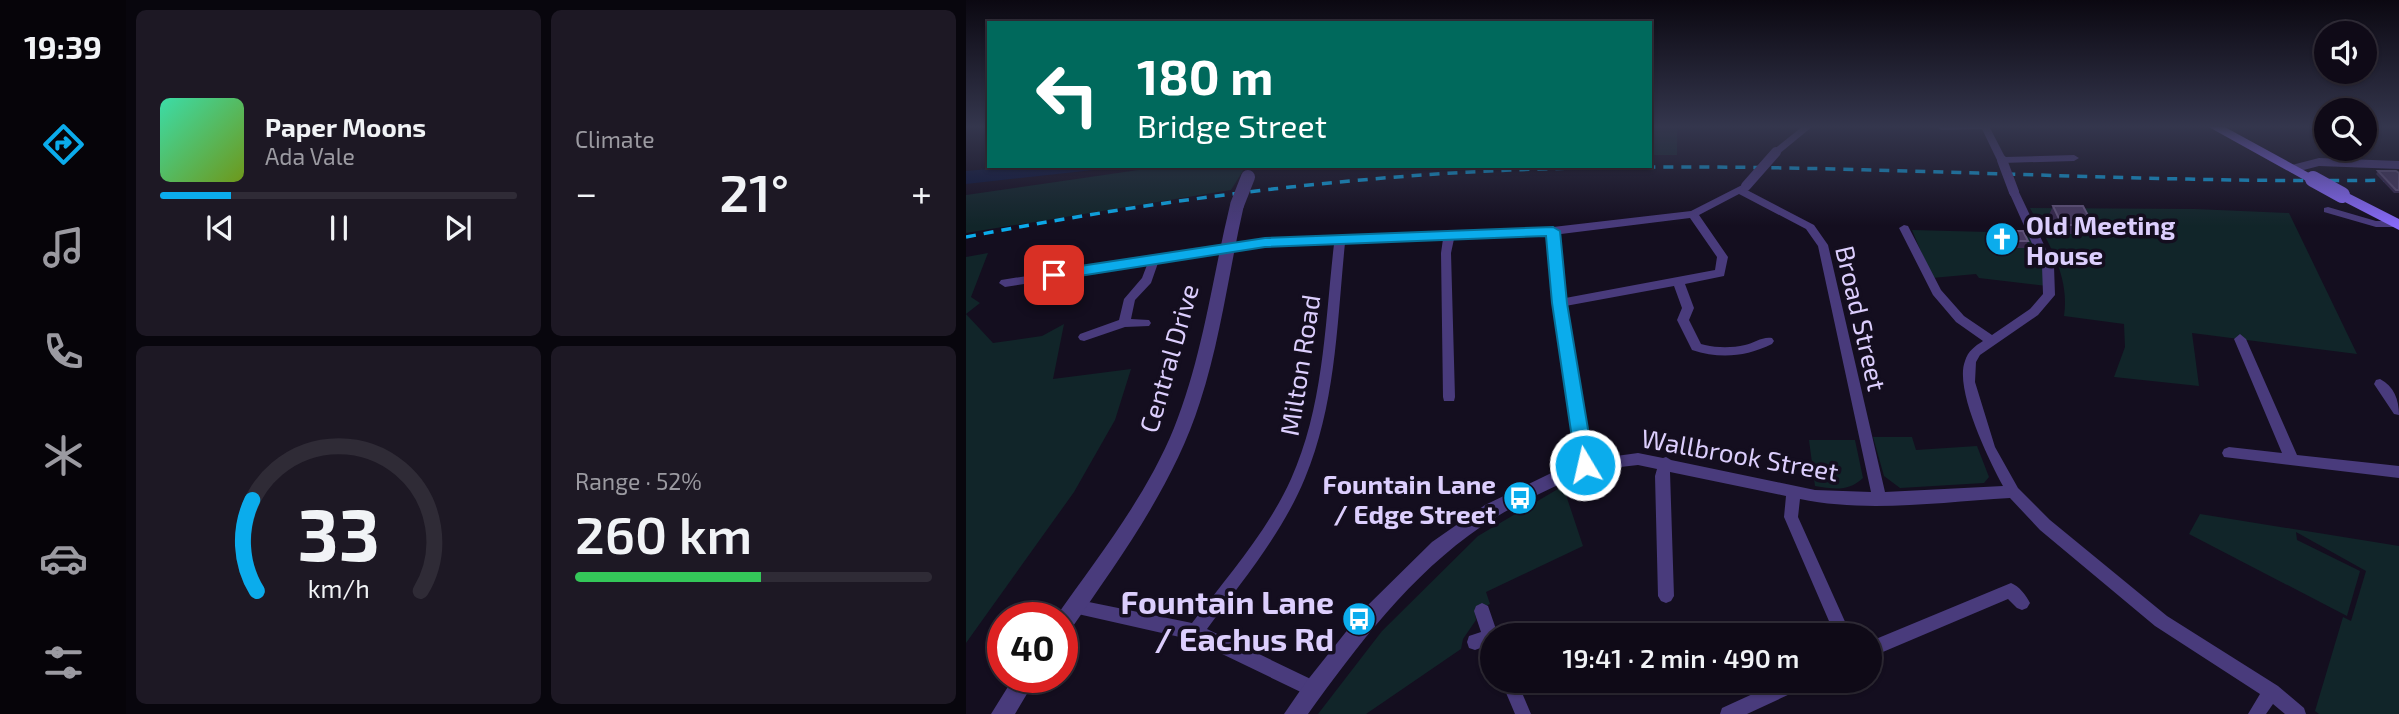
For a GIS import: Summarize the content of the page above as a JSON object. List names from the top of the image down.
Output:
{
  "streets": {
    "street": [
      "Broad Street",
      "Central Drive",
      "Milton Road",
      "Wallbrook Street"
    ]
  },
  "crossings": [
    ["Broad Street", "Wallbrook Street"]
  ],
  "places": {
    "church": ["Old Meeting House"],
    "bus stop": ["Fountain Lane / Edge Street", "Fountain Lane / Eachus Rd"]
  },
  "page": {
    "tabs": "19:39",
    "tile": [
      "Climate",
      ["Range · 52%", "260 km"]
    ],
    "turn": ["180 m", "Bridge Street"],
    "song": ["Paper Moons", "Ada Vale"],
    "heat": ["−", "21°", "+"],
    "limit": "40",
    "trip": "19:41 · 2 min · 490 m",
    "gauge": ["33", "km/h"]
  }
}
